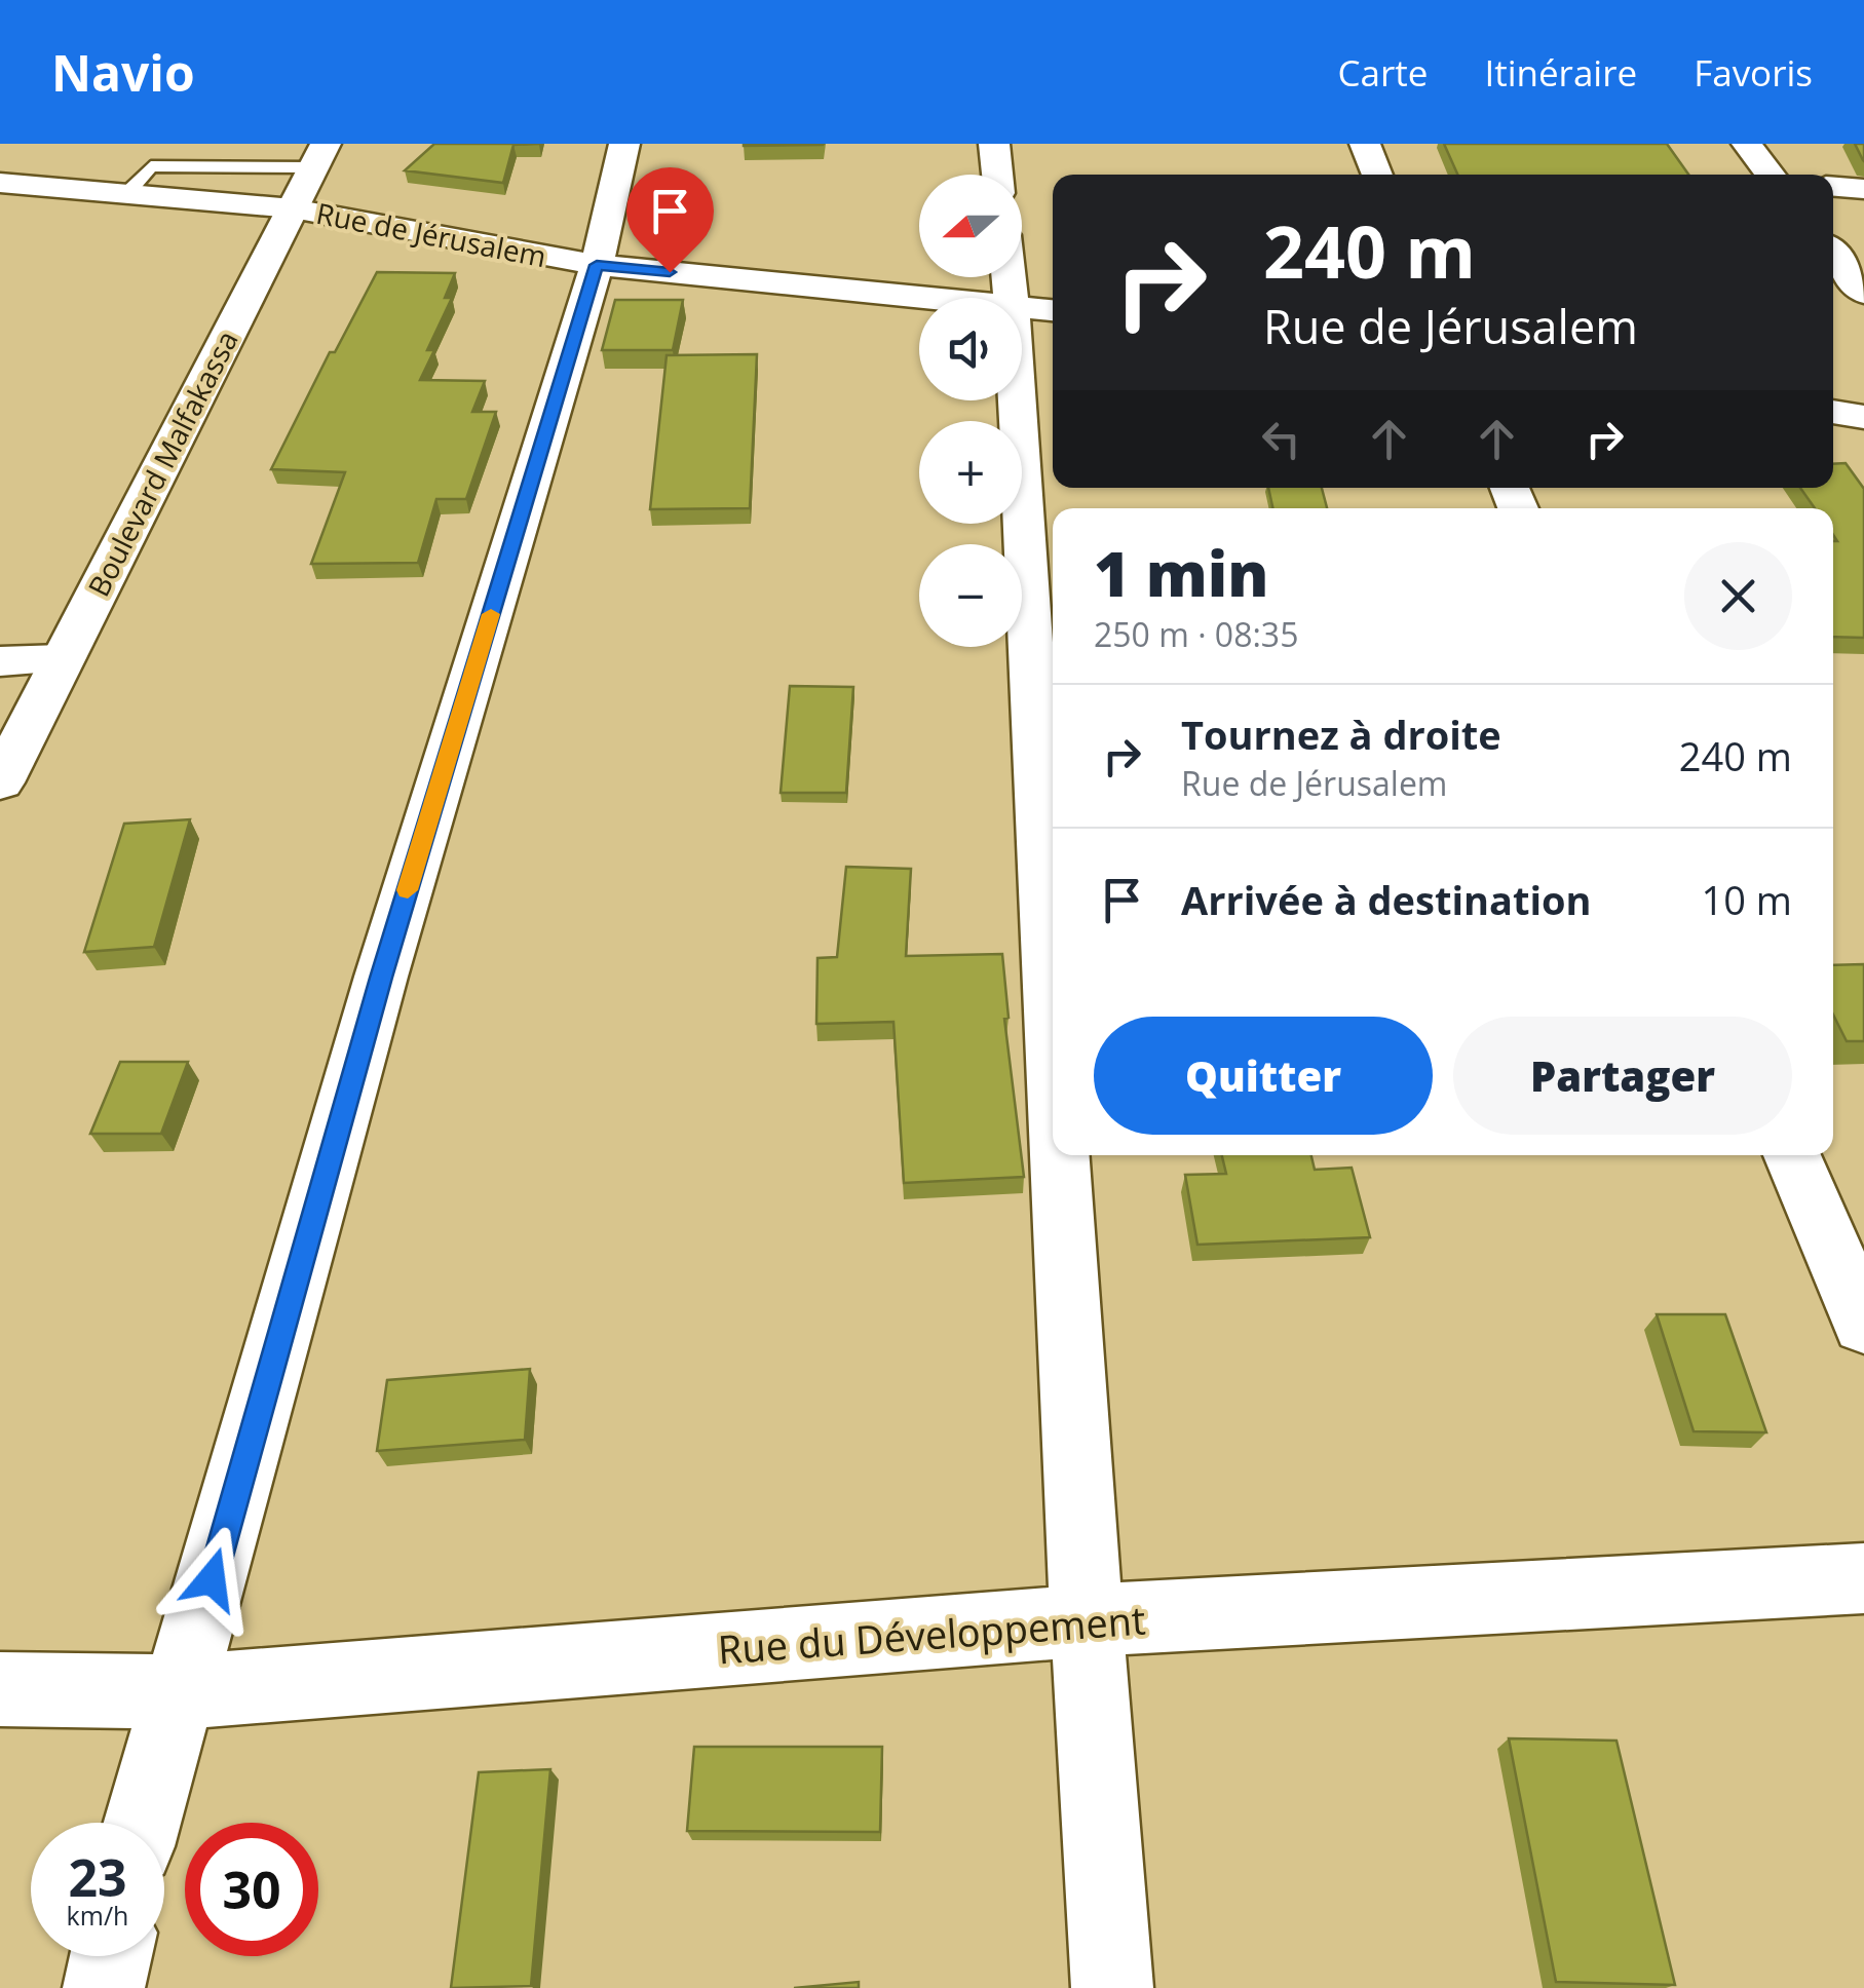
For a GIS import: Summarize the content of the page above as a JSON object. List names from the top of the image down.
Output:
{
  "streets": {
    "street": ["Rue de Jérusalem", "Boulevard Malfakassa", "Rue du Développement"]
  },
  "crossings": [
    ["Rue de Jérusalem", "Boulevard Malfakassa"]
  ],
  "north": "left",
  "page": {
    "header": "Navio",
    "nav": ["Carte", "Itinéraire", "Favoris"],
    "map_buttons": ["+", "−"],
    "turn": ["240 m", "Rue de Jérusalem"],
    "heading": ["1 min", "250 m · 08:35"],
    "list": [
      {
        "name": "Tournez à droite",
        "note": "Rue de Jérusalem",
        "value": "240 m"
      },
      {
        "name": "Arrivée à destination",
        "value": "10 m"
      }
    ],
    "buttons": ["Quitter", "Partager"],
    "speed": "23 km/h",
    "limit": "30"
  }
}
